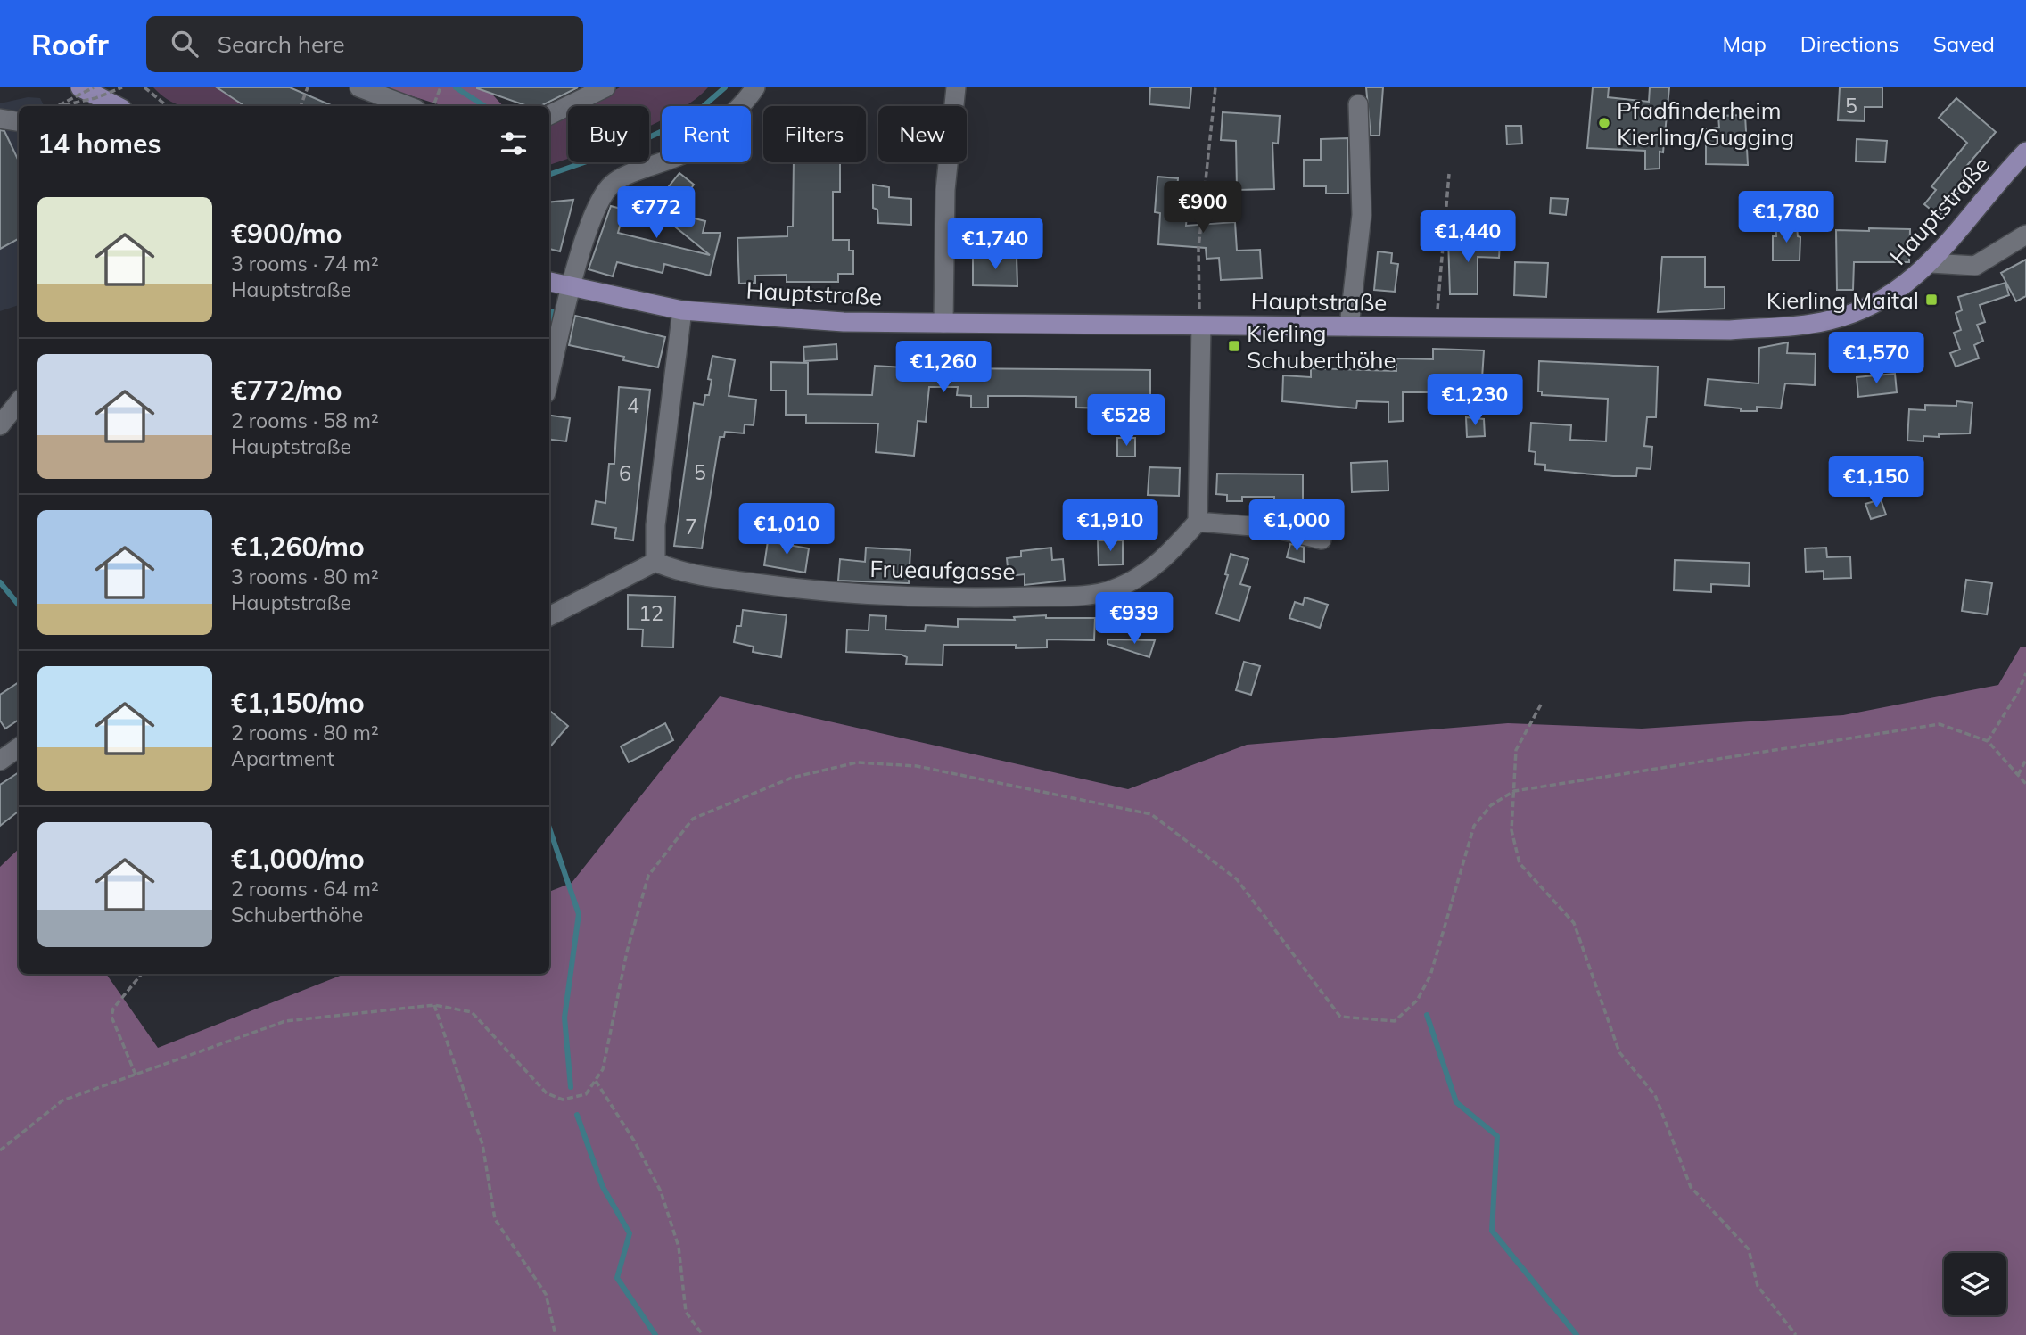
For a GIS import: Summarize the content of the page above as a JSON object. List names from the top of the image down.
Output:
{
  "streets": {
    "main road": ["Hauptstraße"],
    "street": ["Frueaufgasse"]
  },
  "places": {
    "other": ["Pfadfinderheim Kierling/Gugging"],
    "transit": ["Kierling Maital", "Kierling Schuberthöhe"]
  },
  "house_numbers": [
    "5",
    "4",
    "5",
    "6",
    "7",
    "12"
  ],
  "page": {
    "header": "Roofr",
    "search": "Search here",
    "nav": ["Map", "Directions", "Saved"],
    "chip": [
      "Buy",
      "Rent",
      "Filters",
      "New"
    ],
    "heading": "14 homes",
    "price": [
      "€900",
      "€772",
      "€1,780",
      "€1,440",
      "€1,740",
      "€1,570",
      "€1,260",
      "€1,230",
      "€528",
      "€1,150",
      "€1,910",
      "€1,000",
      "€1,010",
      "€939"
    ],
    "list": [
      {
        "name": "€900/mo",
        "note": "3 rooms · 74 m² · Hauptstraße"
      },
      {
        "name": "€772/mo",
        "note": "2 rooms · 58 m² · Hauptstraße"
      },
      {
        "name": "€1,260/mo",
        "note": "3 rooms · 80 m² · Hauptstraße"
      },
      {
        "name": "€1,150/mo",
        "note": "2 rooms · 80 m² · Apartment"
      },
      {
        "name": "€1,000/mo",
        "note": "2 rooms · 64 m² · Schuberthöhe"
      }
    ]
  }
}
